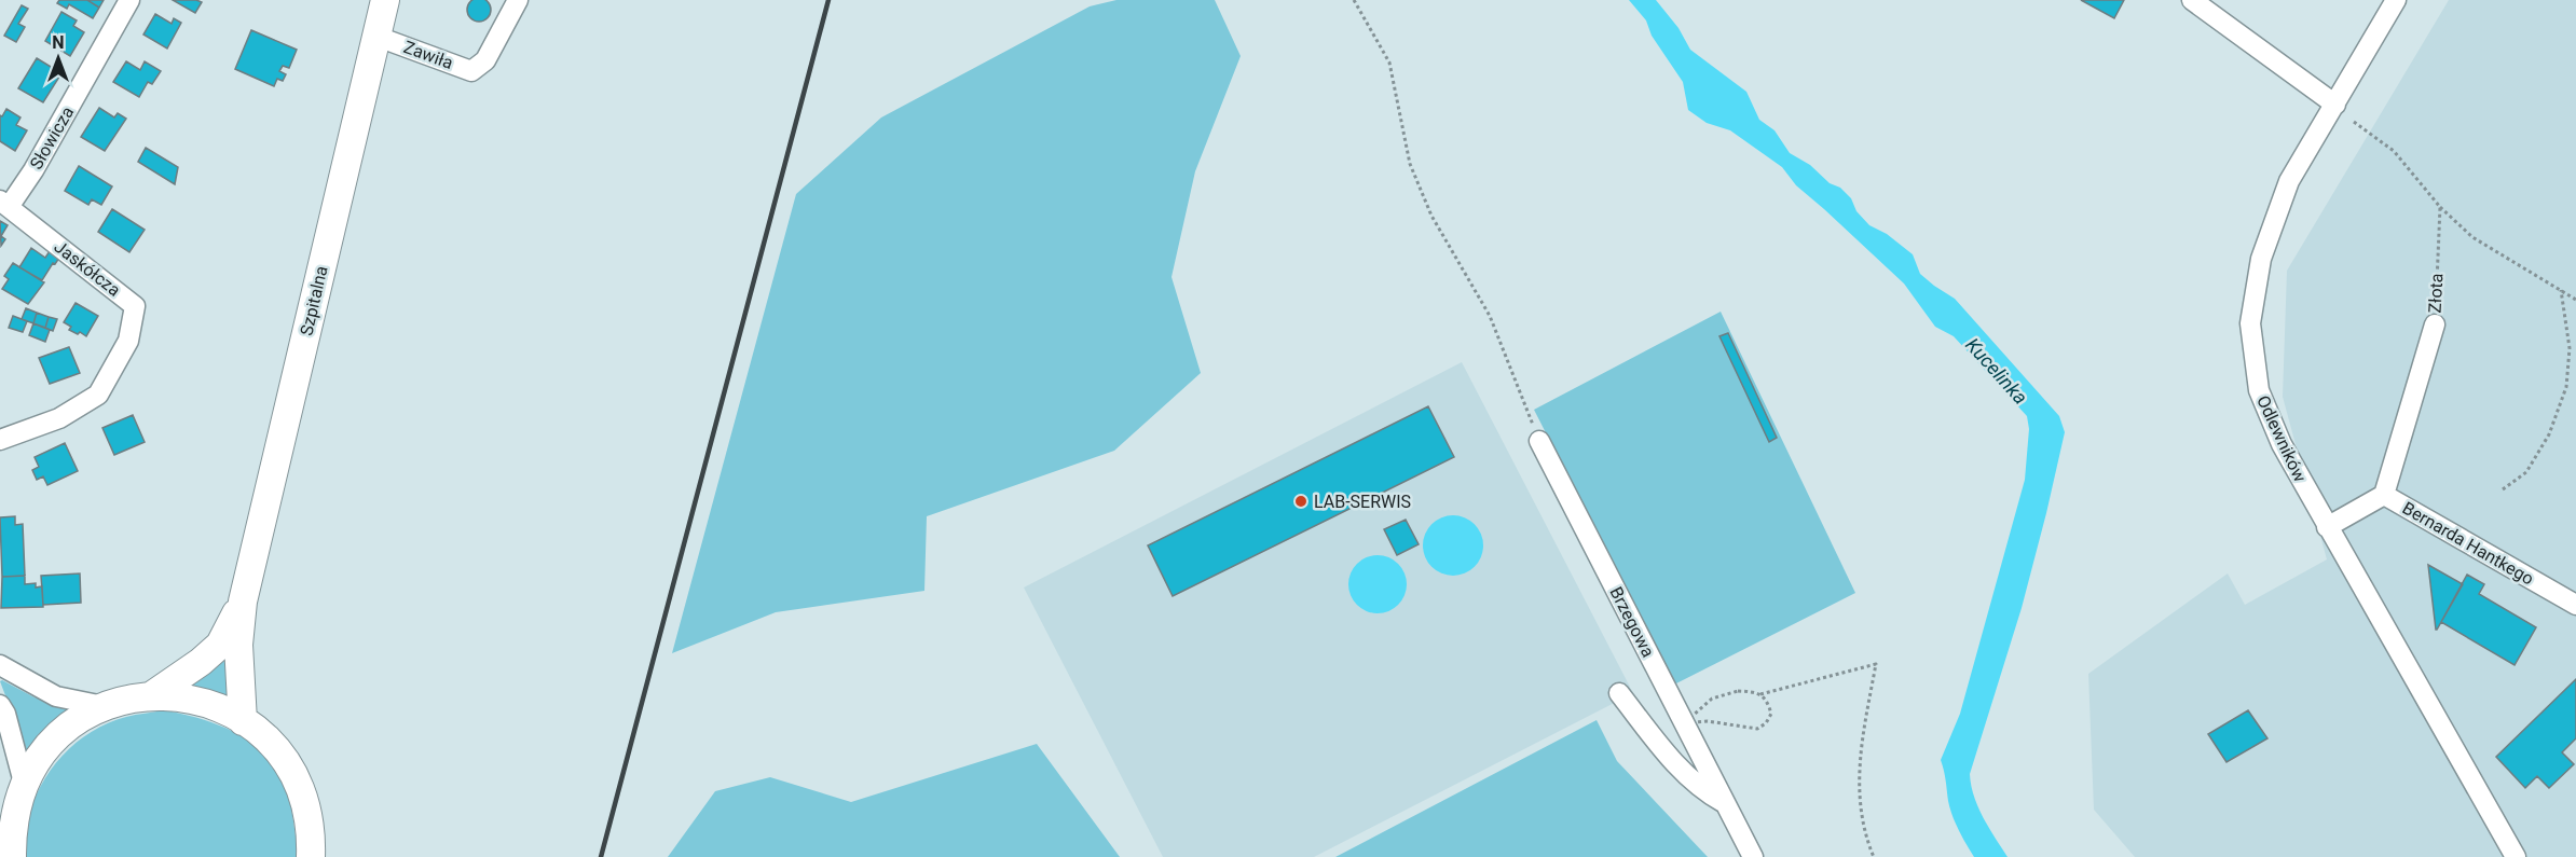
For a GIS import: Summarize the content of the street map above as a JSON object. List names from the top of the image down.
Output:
{
  "streets": {
    "street": [
      "Zawiła",
      "Słowicza",
      "Jaskółcza",
      "Złota",
      "Szpitalna",
      "Odlewników",
      "Bernarda Hantkego",
      "Brzegowa"
    ]
  },
  "crossings": [
    ["Zawiła", "Szpitalna"],
    ["Słowicza", "Jaskółcza"],
    ["Złota", "Bernarda Hantkego"],
    ["Odlewników", "Bernarda Hantkego"]
  ],
  "water": ["Kucelinka"],
  "places": ["LAB-SERWIS"],
  "north": "top"
}
